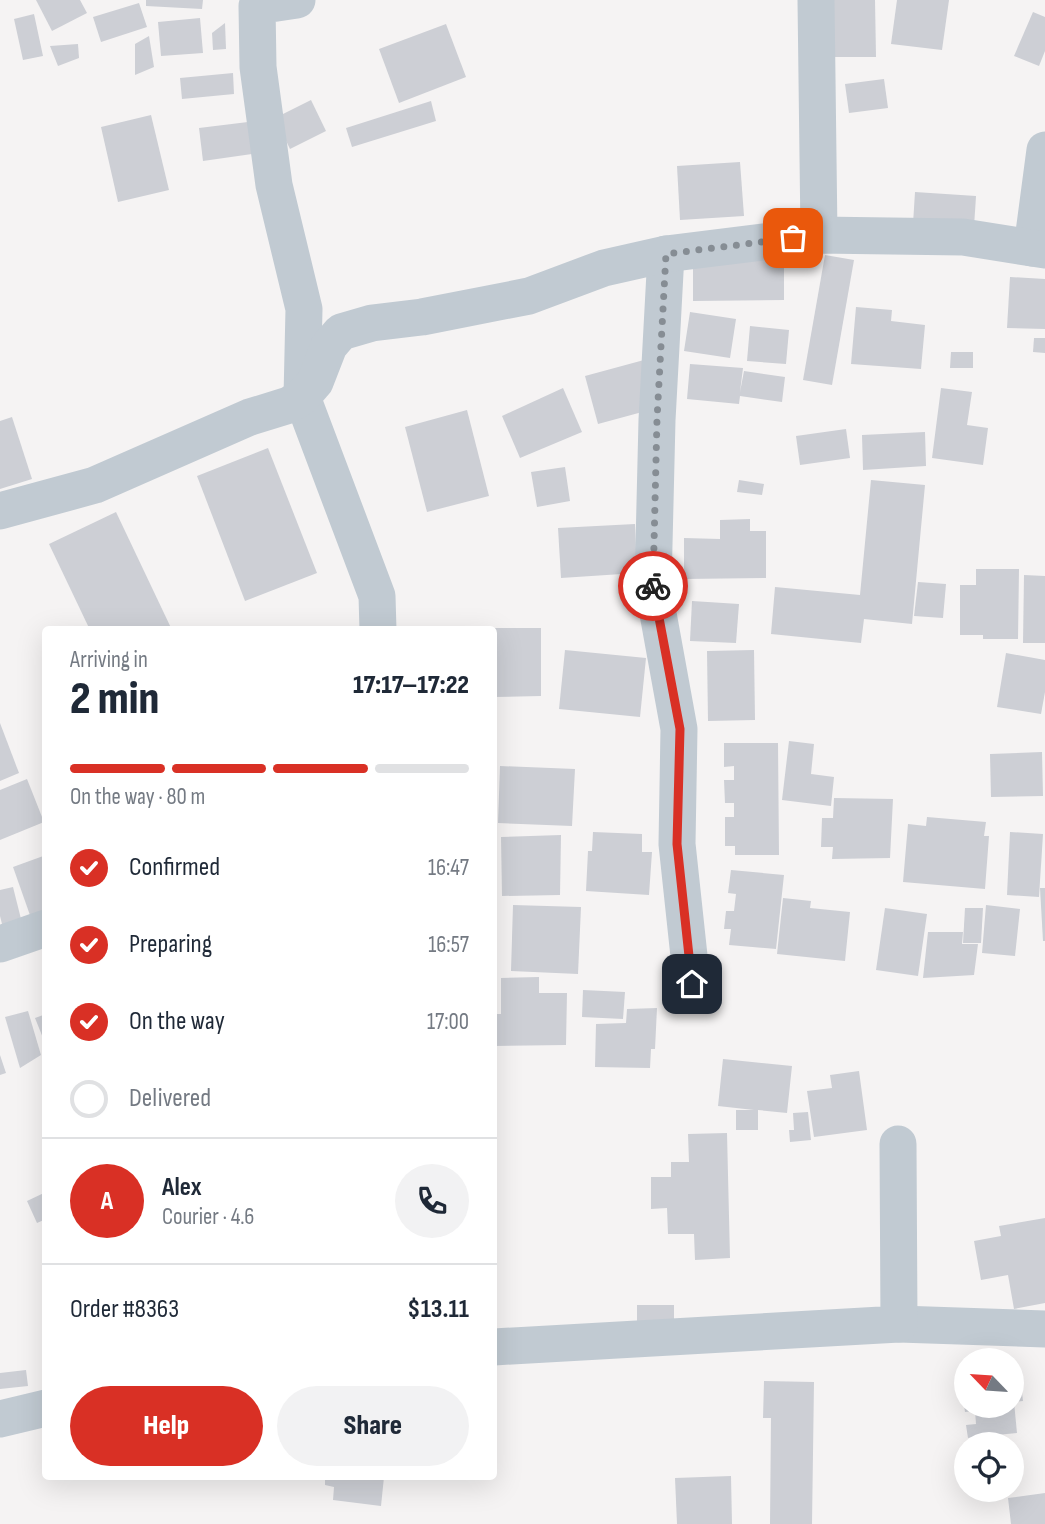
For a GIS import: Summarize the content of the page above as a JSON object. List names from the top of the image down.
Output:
{
  "north": "top left",
  "page": {
    "heading": ["2 min", "Arriving in", "17:17–17:22"],
    "panel": [
      "Alex",
      "Courier · 4.6",
      "Order #8363",
      "$13.11"
    ],
    "bar": "On the way · 80 m",
    "list": [
      ["Confirmed", "16:47"],
      ["Preparing", "16:57"],
      ["On the way", "17:00"],
      "Delivered"
    ],
    "round": "A",
    "buttons": ["Help", "Share"]
  }
}
